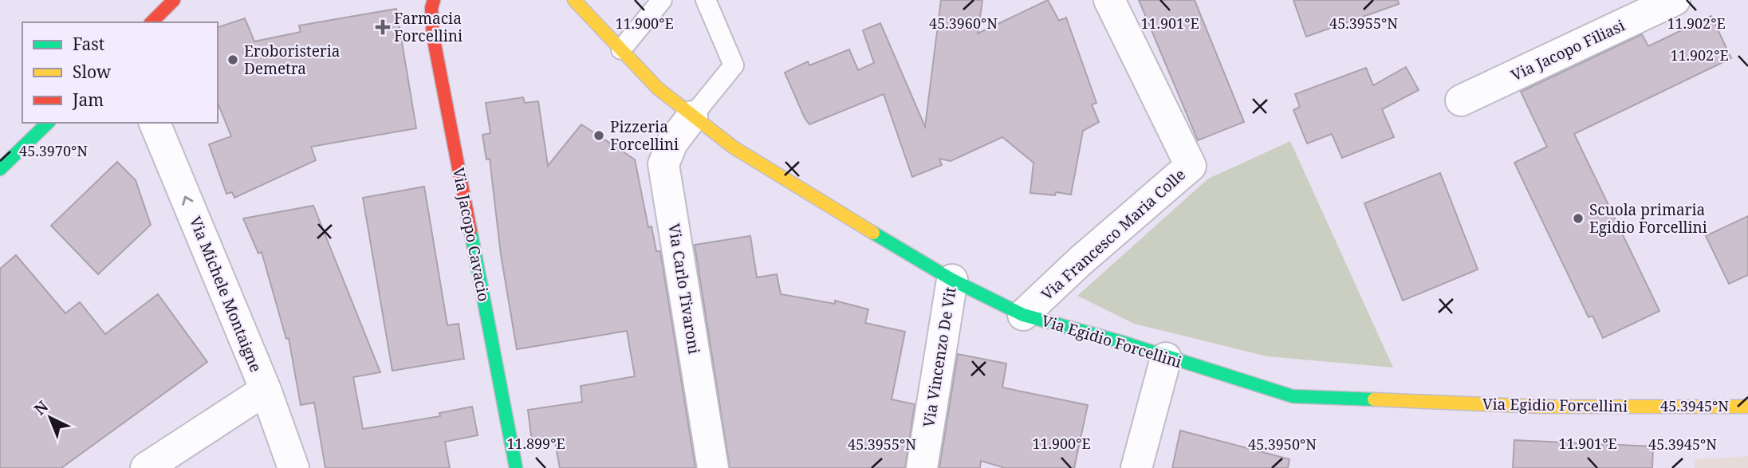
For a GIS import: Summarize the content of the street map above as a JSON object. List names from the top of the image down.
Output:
{
  "streets": {
    "street": [
      "Via Jacopo Filiasi",
      "Via Jacopo Cavacio",
      "Via Francesco Maria Colle",
      "Via Carlo Tivaroni",
      "Via Michele Montaigne",
      "Via Egidio Forcellini",
      "Via Vincenzo De Vit"
    ]
  },
  "crossings": [
    ["Via Francesco Maria Colle", "Via Egidio Forcellini"],
    ["Via Carlo Tivaroni", "Via Egidio Forcellini"],
    ["Via Egidio Forcellini", "Via Vincenzo De Vit"]
  ],
  "one_way": ["Via Michele Montaigne"],
  "places": {
    "health": ["Farmacia Forcellini"],
    "other": ["Eroboristeria Demetra", "Pizzeria Forcellini", "Scuola primaria Egidio Forcellini"]
  },
  "legend": ["Fast", "Slow", "Jam"],
  "north": "top left",
  "coordinates": [
    "45.3960°N",
    "45.3955°N",
    "11.902°E",
    "11.900°E",
    "11.901°E",
    "45.3970°N",
    "45.3945°N",
    "11.899°E",
    "45.3950°N"
  ]
}
